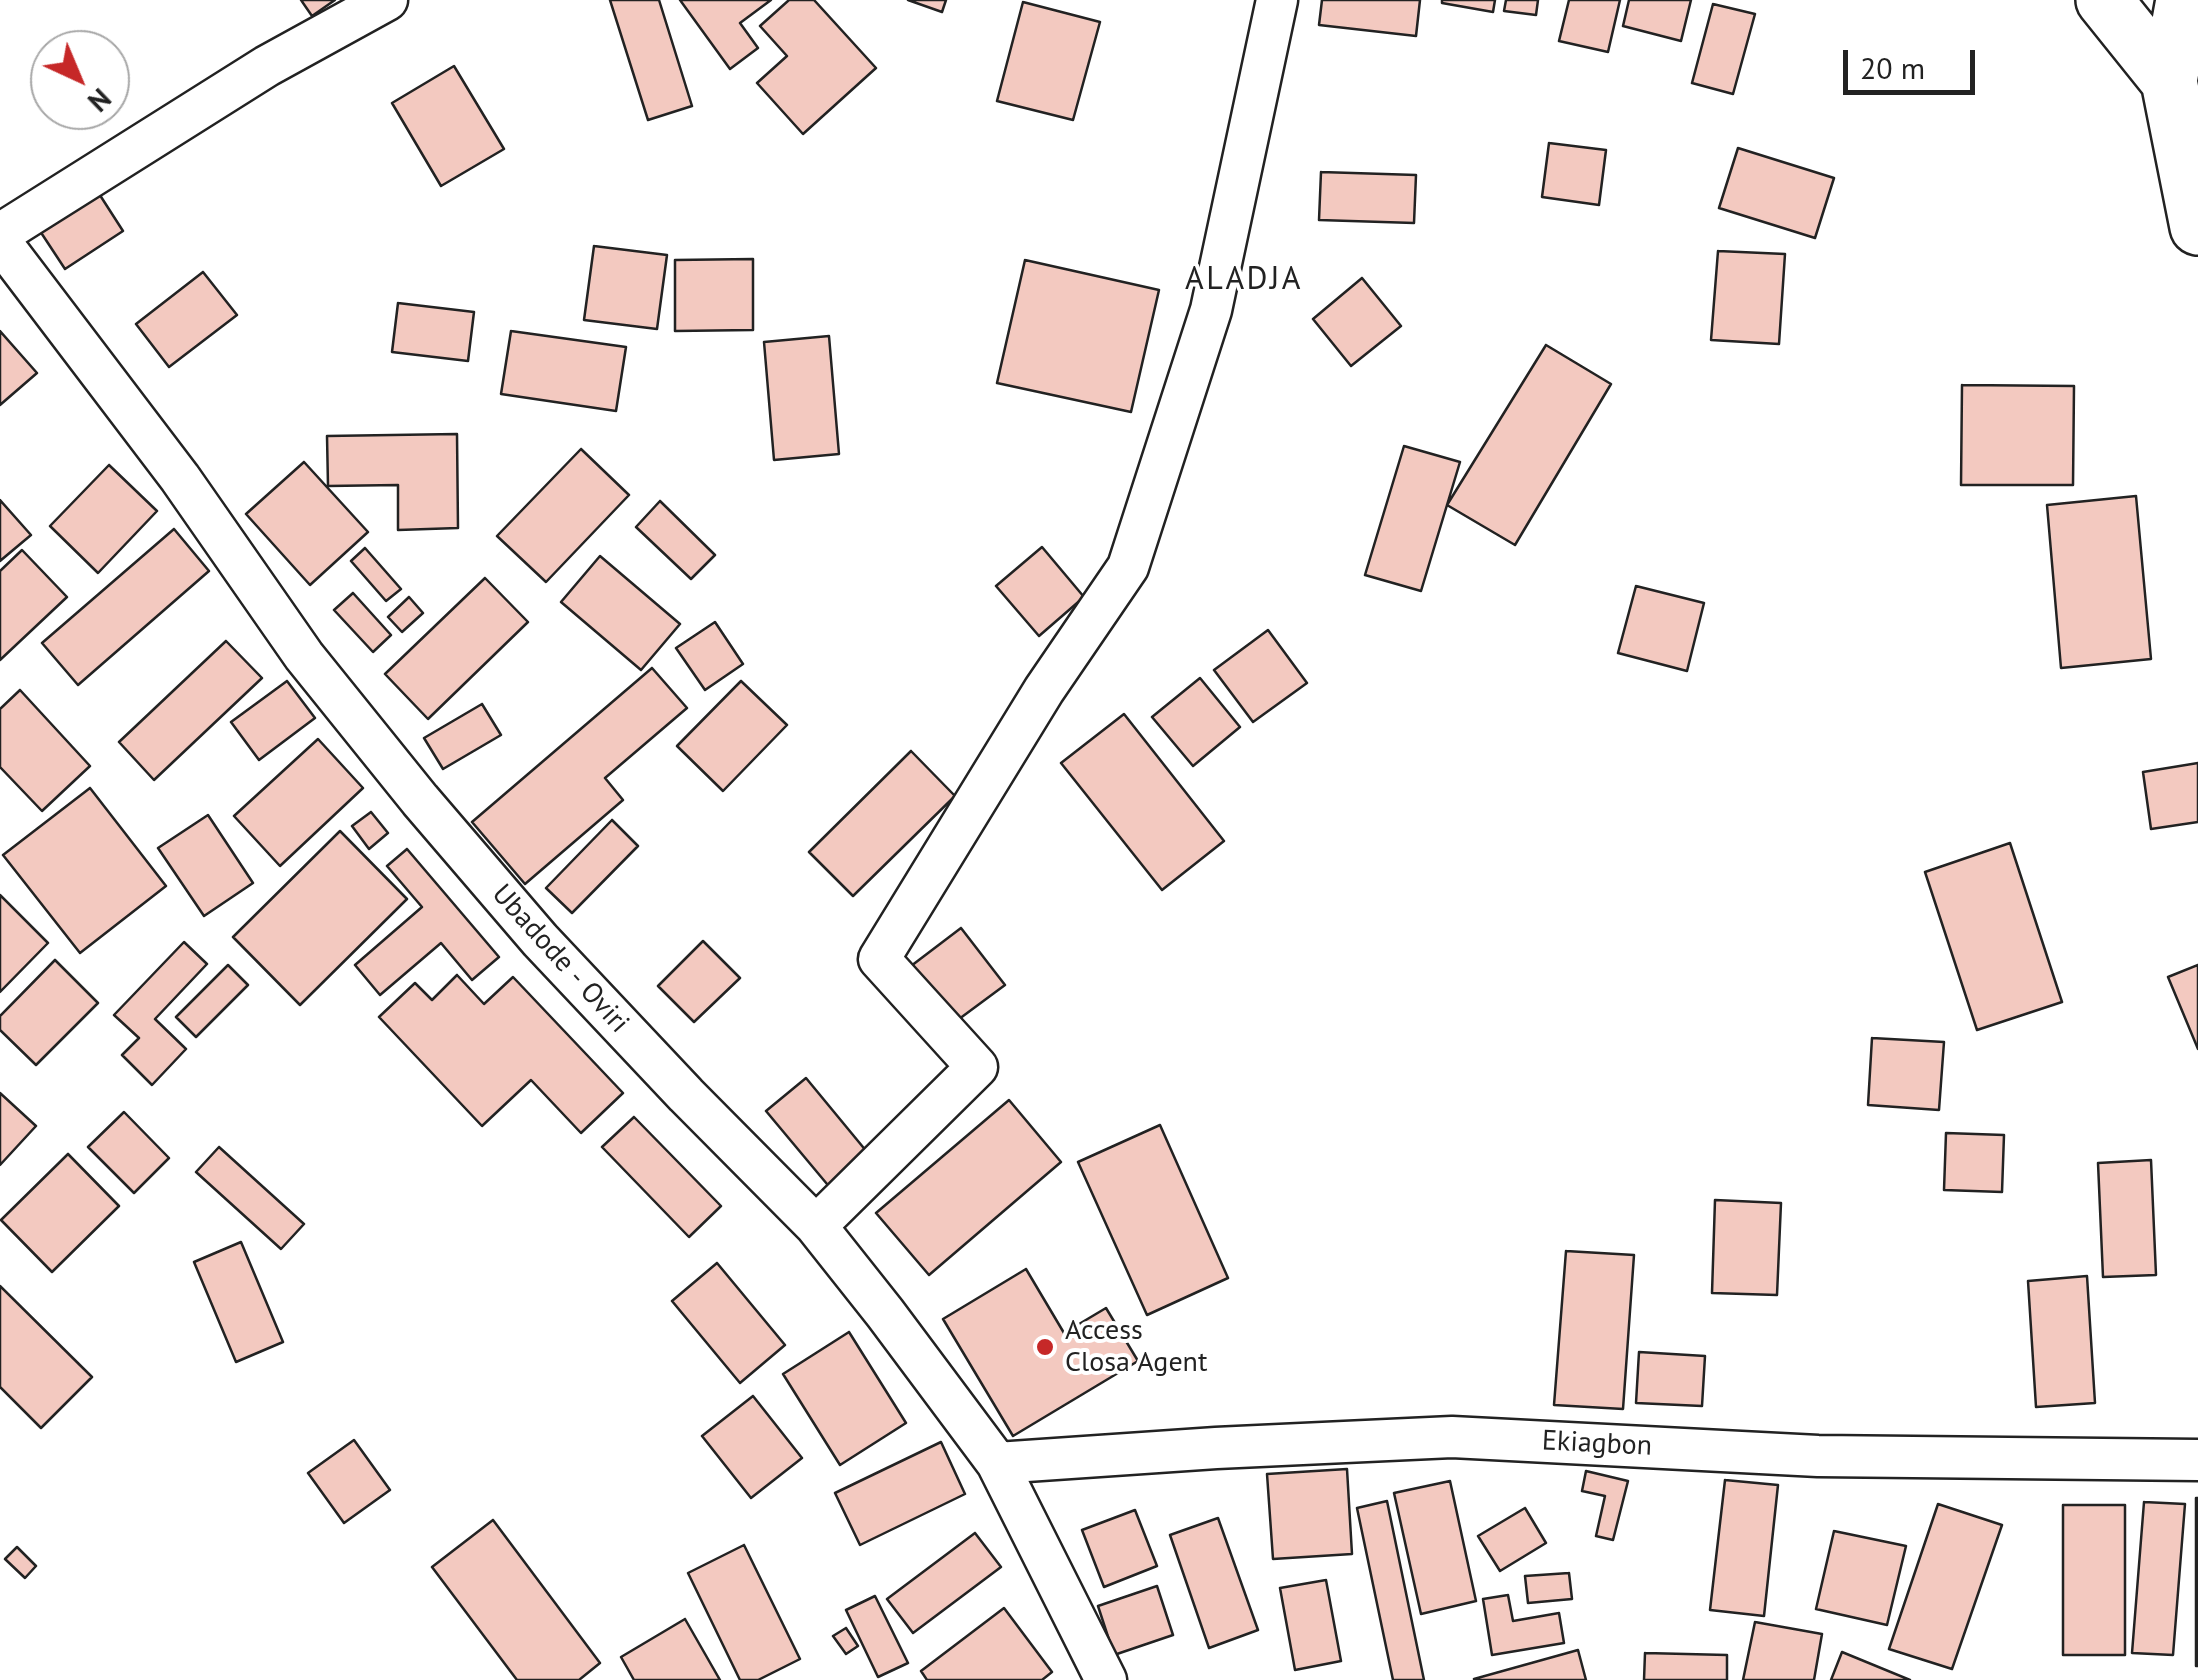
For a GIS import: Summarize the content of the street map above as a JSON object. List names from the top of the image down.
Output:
{
  "streets": {
    "street": ["Ubadode - Oviri", "Ekiagbon"]
  },
  "crossings": [
    ["Ubadode - Oviri", "Ekiagbon"]
  ],
  "districts": ["ALADJA"],
  "places": ["Access Closa Agent"],
  "scale_bar": "20 m",
  "north": "bottom right"
}
